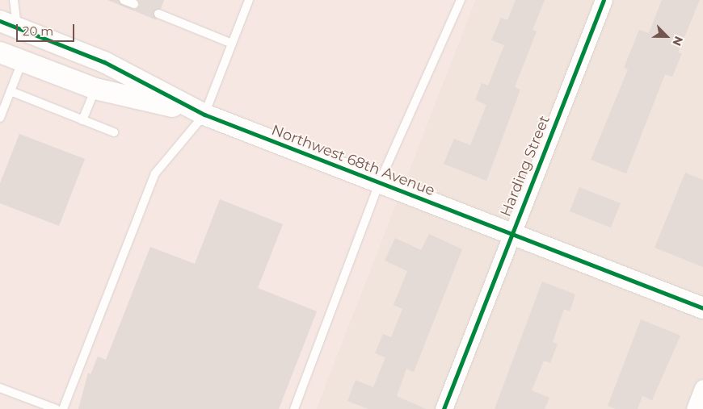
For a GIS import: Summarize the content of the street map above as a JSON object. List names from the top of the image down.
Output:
{
  "streets": {
    "street": ["Northwest 68th Avenue", "Harding Street"]
  },
  "crossings": [
    ["Northwest 68th Avenue", "Harding Street"]
  ],
  "scale_bar": "20 m",
  "north": "bottom right"
}
